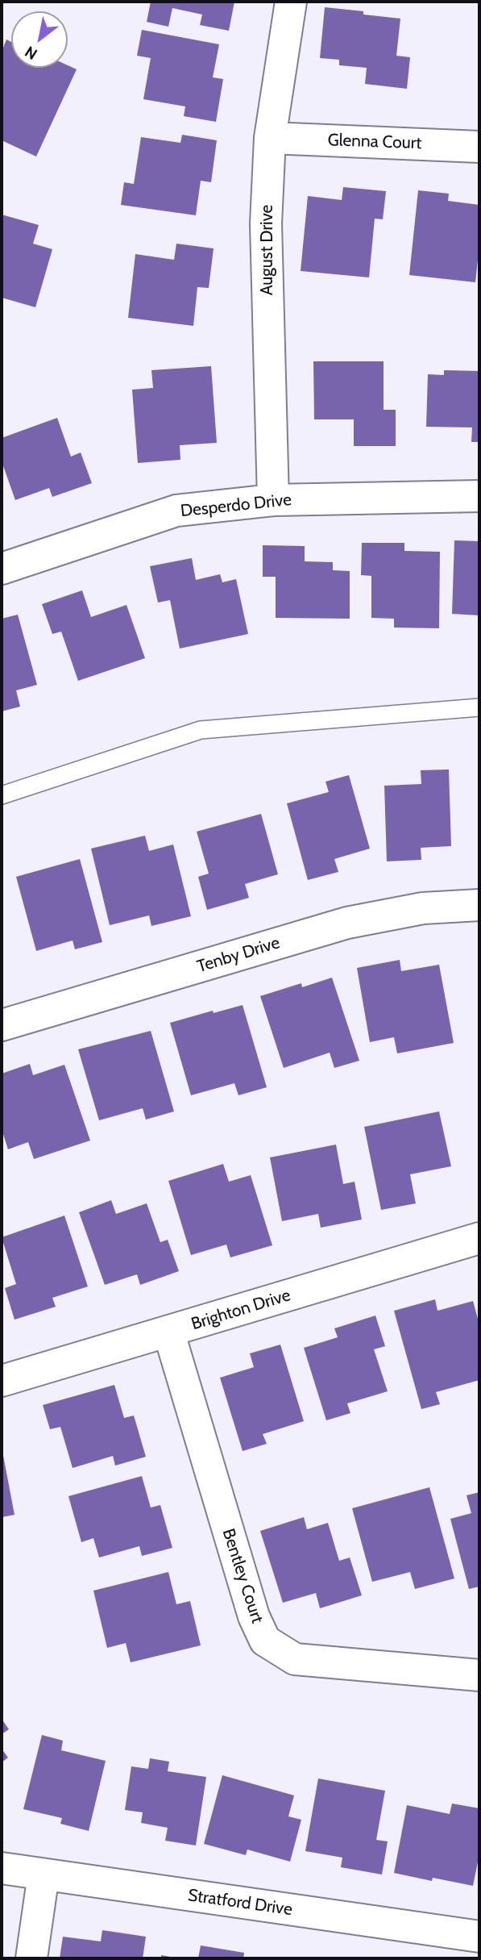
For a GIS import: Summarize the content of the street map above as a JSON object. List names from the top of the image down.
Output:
{
  "streets": {
    "street": [
      "Glenna Court",
      "August Drive",
      "Desperdo Drive",
      "Tenby Drive",
      "Brighton Drive",
      "Bentley Court",
      "Stratford Drive"
    ]
  },
  "crossings": [
    ["Glenna Court", "August Drive"],
    ["August Drive", "Desperdo Drive"],
    ["Brighton Drive", "Bentley Court"]
  ],
  "north": "bottom left"
}
